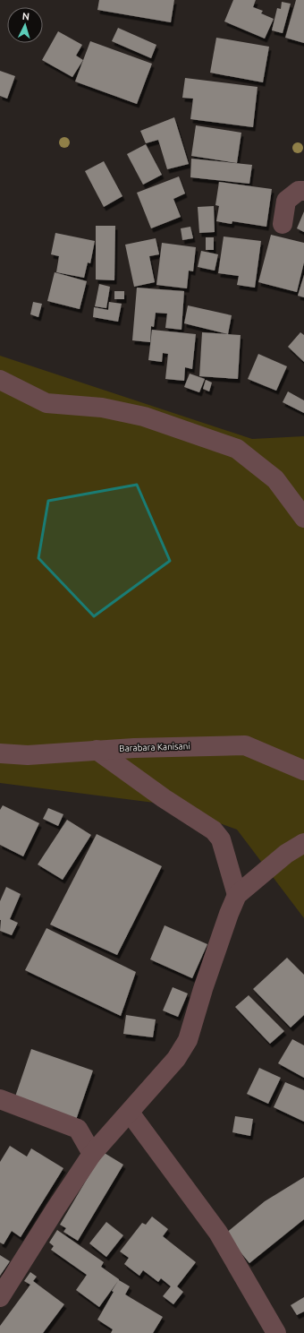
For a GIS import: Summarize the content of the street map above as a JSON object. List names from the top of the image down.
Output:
{
  "streets": {
    "street": ["Barabara Kanisani"]
  },
  "north": "top"
}
